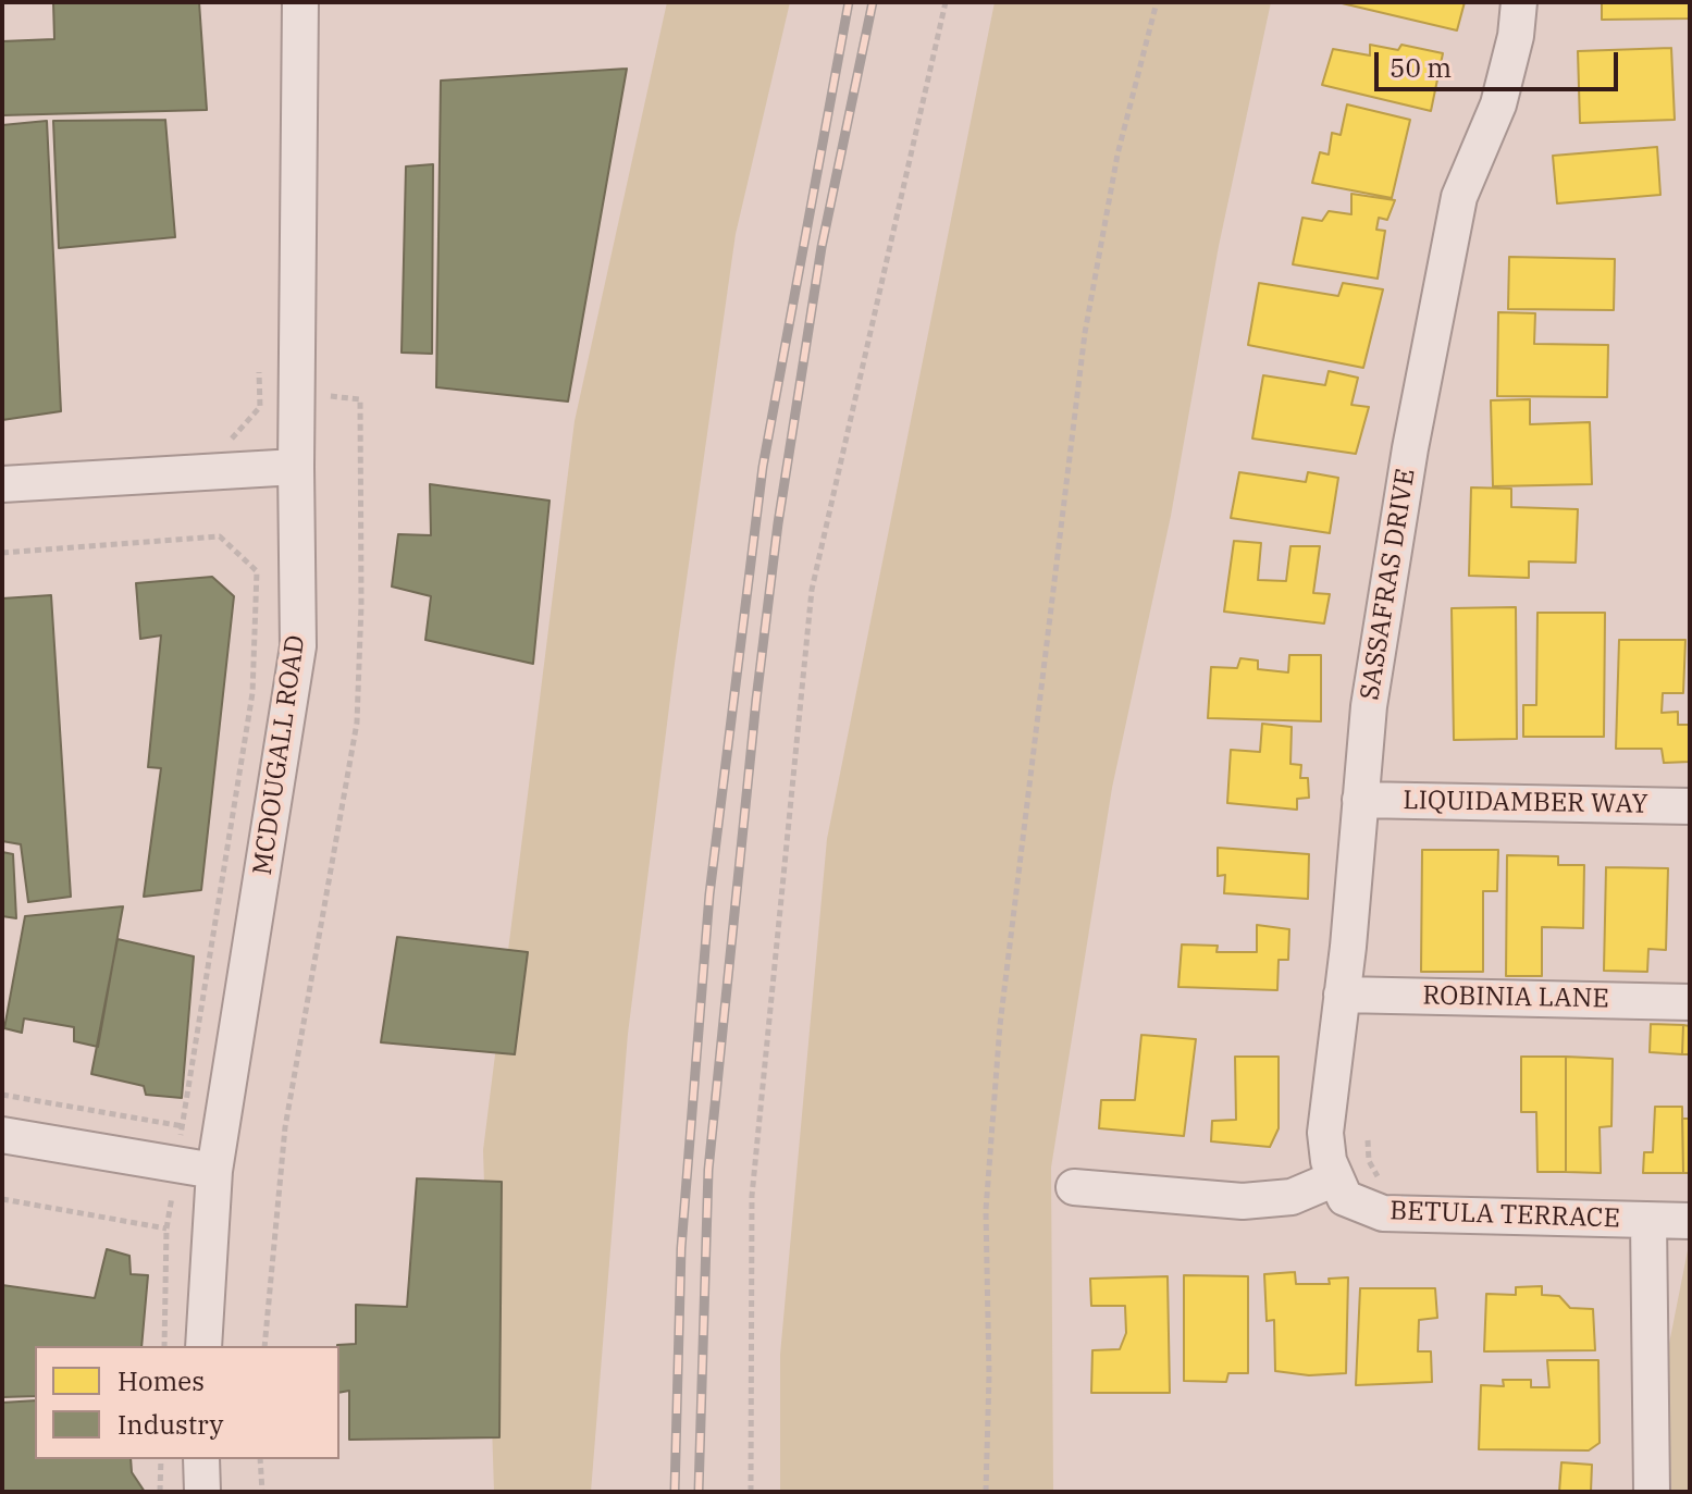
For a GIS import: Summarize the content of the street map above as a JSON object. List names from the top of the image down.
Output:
{
  "streets": {
    "street": [
      "SASSAFRAS DRIVE",
      "MCDOUGALL ROAD",
      "LIQUIDAMBER WAY",
      "ROBINIA LANE",
      "BETULA TERRACE"
    ]
  },
  "crossings": [
    ["SASSAFRAS DRIVE", "LIQUIDAMBER WAY"],
    ["SASSAFRAS DRIVE", "ROBINIA LANE"],
    ["SASSAFRAS DRIVE", "BETULA TERRACE"]
  ],
  "legend": ["Homes", "Industry"],
  "scale_bar": "50 m"
}
